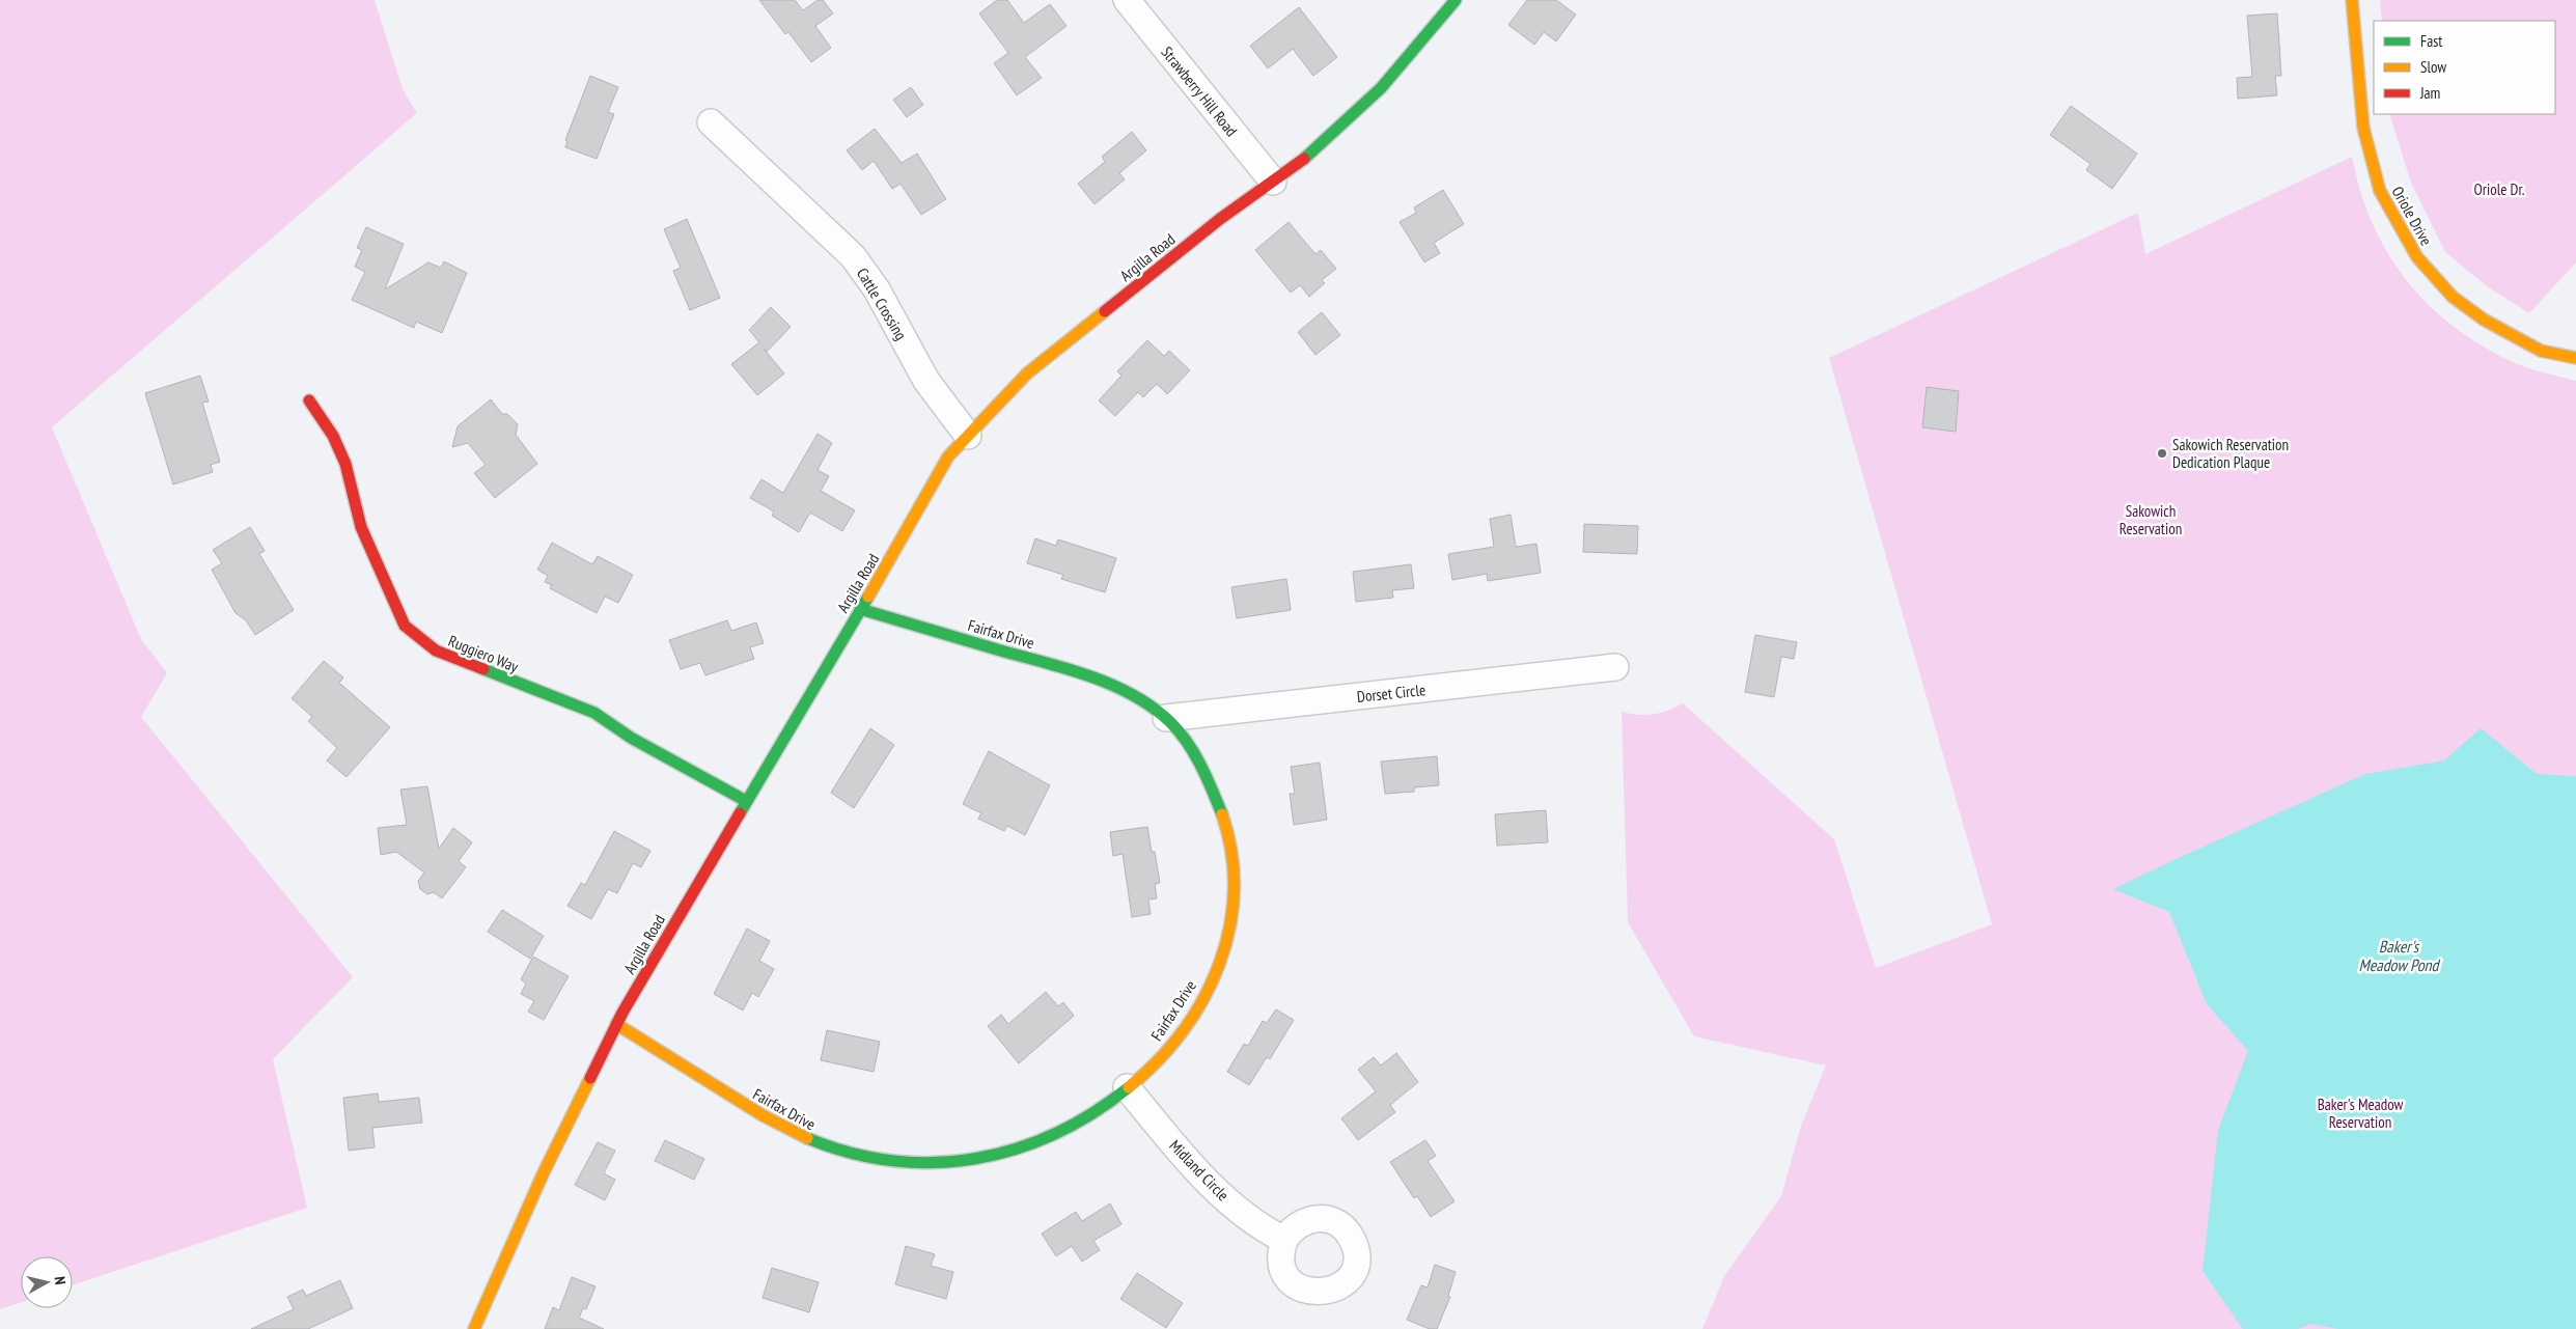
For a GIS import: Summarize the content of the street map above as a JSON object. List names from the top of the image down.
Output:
{
  "streets": {
    "street": [
      "Strawberry Hill Road",
      "Oriole Drive",
      "Argilla Road",
      "Cattle Crossing",
      "Fairfax Drive",
      "Ruggiero Way",
      "Dorset Circle",
      "Midland Circle"
    ]
  },
  "crossings": [
    ["Strawberry Hill Road", "Argilla Road"],
    ["Argilla Road", "Cattle Crossing"],
    ["Argilla Road", "Fairfax Drive"],
    ["Argilla Road", "Ruggiero Way"],
    ["Fairfax Drive", "Dorset Circle"],
    ["Fairfax Drive", "Midland Circle"]
  ],
  "water": ["Baker's Meadow Pond"],
  "parks": ["Oriole Dr.", "Sakowich Reservation", "Baker's Meadow Reservation"],
  "places": ["Sakowich Reservation Dedication Plaque"],
  "legend": ["Fast", "Slow", "Jam"],
  "north": "right"
}
